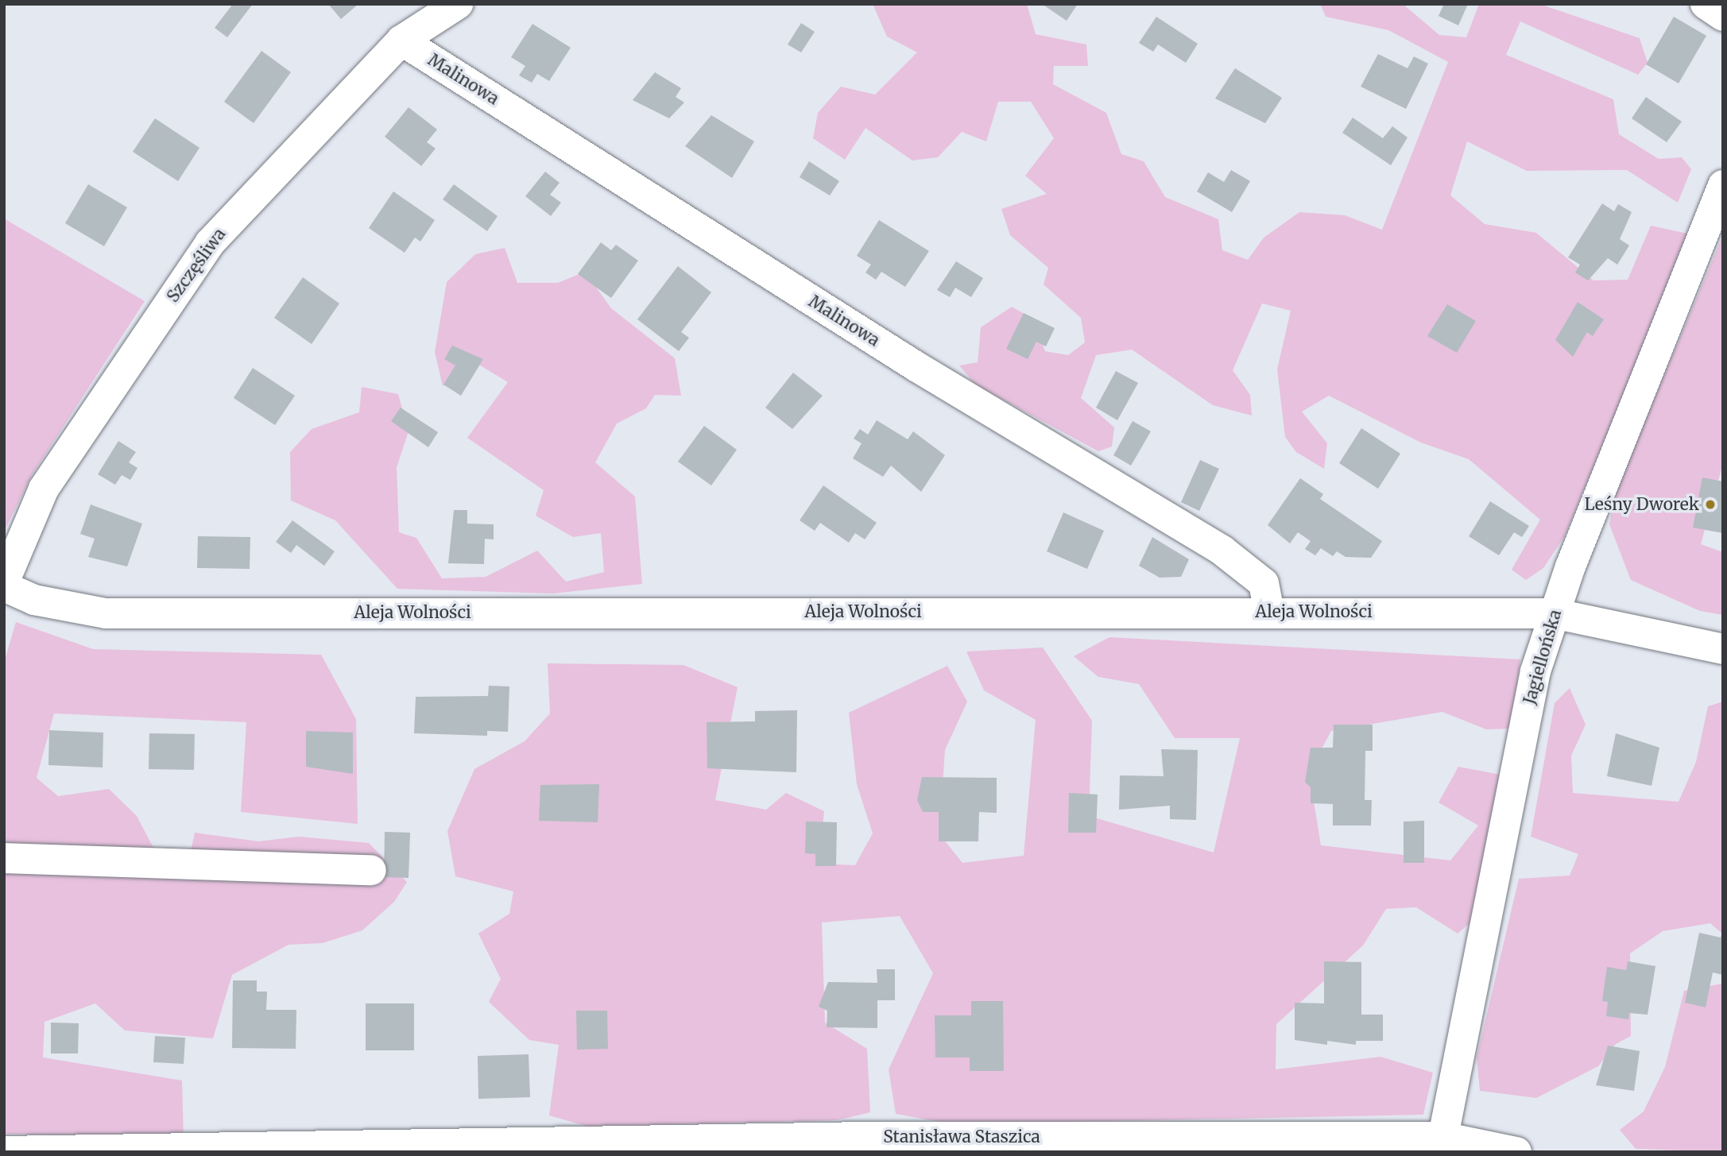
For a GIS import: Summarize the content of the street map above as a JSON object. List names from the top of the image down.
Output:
{
  "streets": {
    "street": [
      "Malinowa",
      "Szczęśliwa",
      "Aleja Wolności",
      "Jagiellońska",
      "Stanisława Staszica"
    ]
  },
  "crossings": [
    ["Malinowa", "Szczęśliwa"],
    ["Malinowa", "Aleja Wolności"],
    ["Szczęśliwa", "Aleja Wolności"],
    ["Aleja Wolności", "Jagiellońska"],
    ["Jagiellońska", "Stanisława Staszica"]
  ],
  "places": ["Leśny Dworek"]
}
